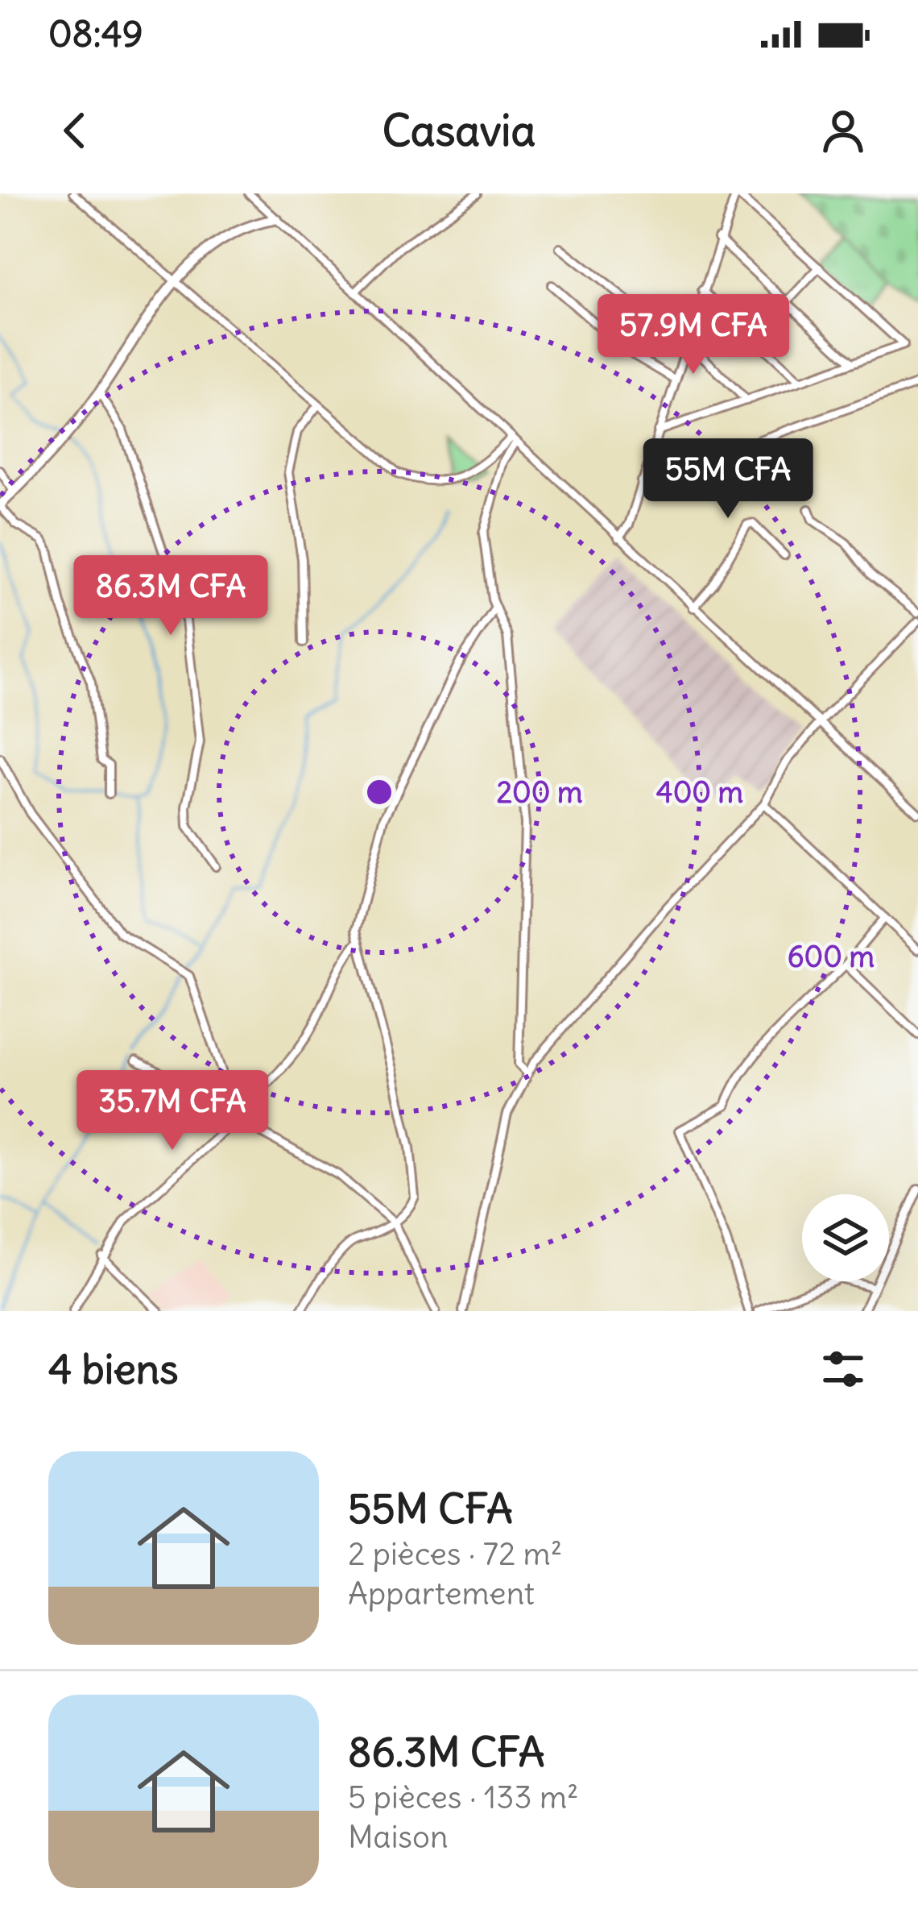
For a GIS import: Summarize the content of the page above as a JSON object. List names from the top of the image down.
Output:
{
  "page": {
    "status": "08:49",
    "header": "Casavia",
    "price": [
      "57.9M CFA",
      "55M CFA",
      "86.3M CFA",
      "35.7M CFA"
    ],
    "heading": "4 biens",
    "list": [
      {
        "name": "55M CFA",
        "note": "2 pièces · 72 m² · Appartement"
      },
      {
        "name": "86.3M CFA",
        "note": "5 pièces · 133 m² · Maison"
      }
    ]
  },
  "rings": ["200 m", "400 m", "600 m"]
}
